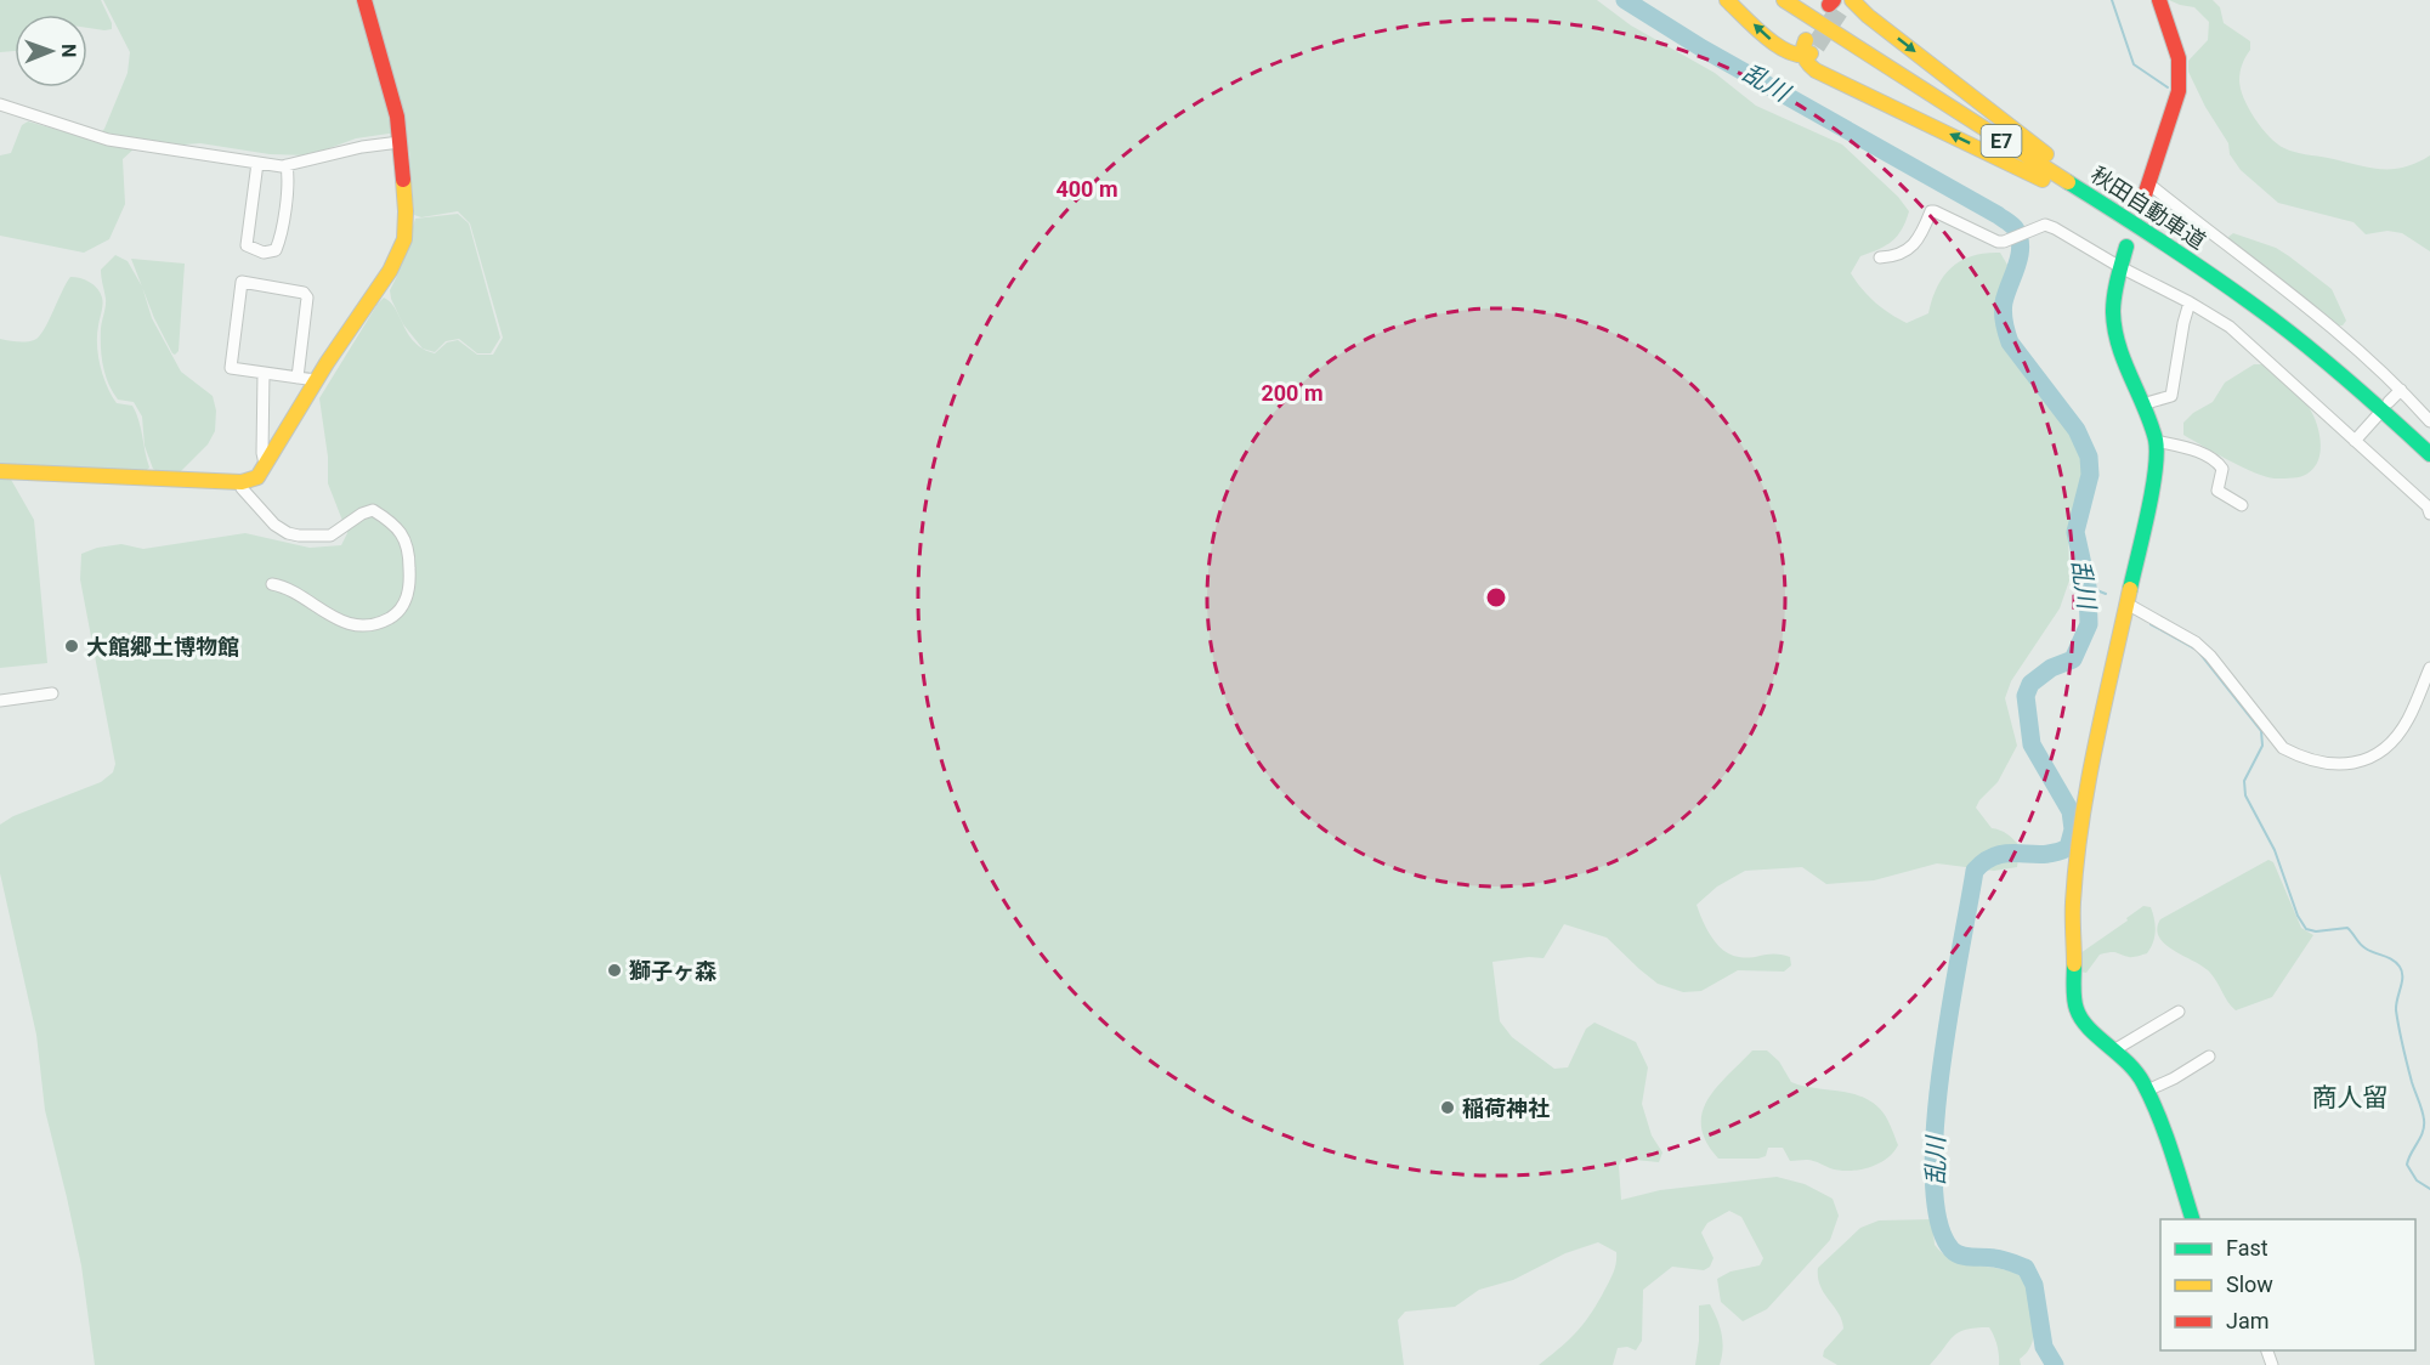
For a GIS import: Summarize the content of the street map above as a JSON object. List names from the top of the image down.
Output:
{
  "streets": {
    "main road": ["E7", "秋田自動車道"]
  },
  "districts": ["商人留"],
  "water": ["乱川"],
  "places": ["大館郷土博物館", "獅子ヶ森", "稲荷神社"],
  "legend": ["Fast", "Slow", "Jam"],
  "north": "right",
  "rings": ["400 m", "200 m"]
}
